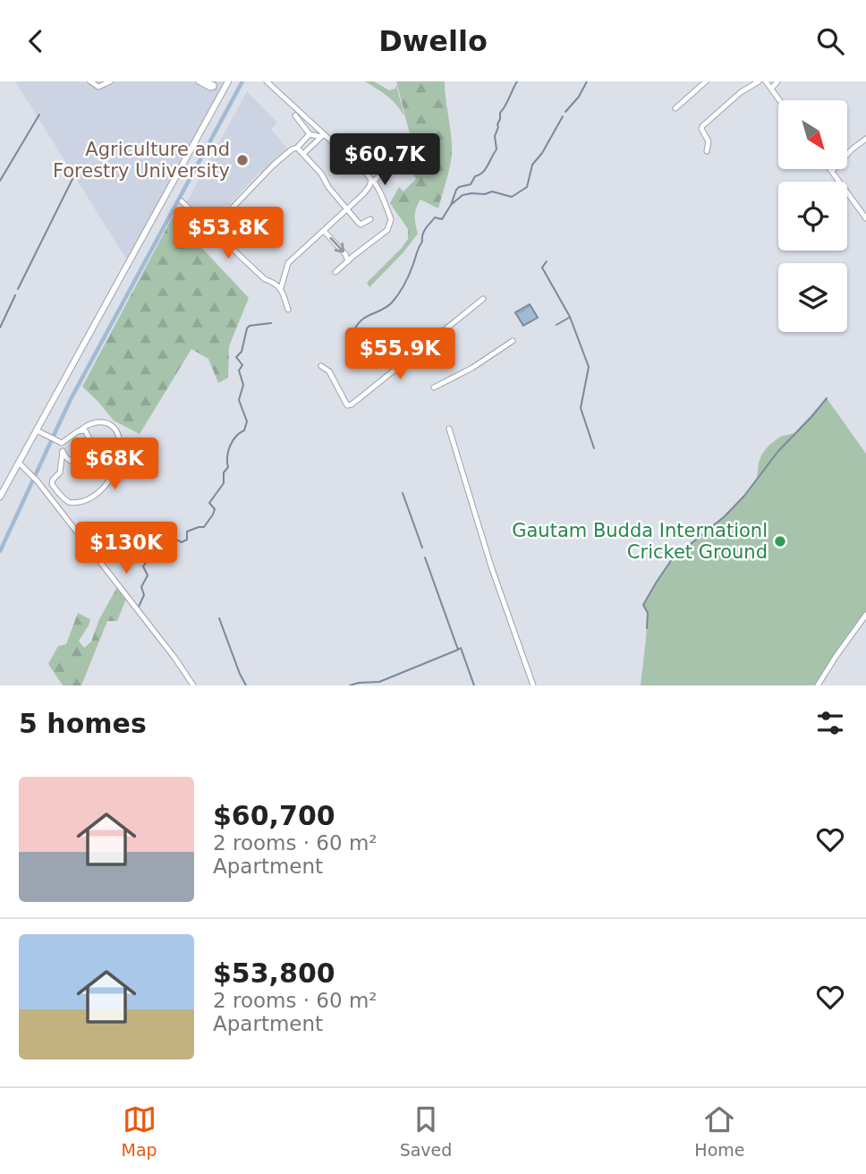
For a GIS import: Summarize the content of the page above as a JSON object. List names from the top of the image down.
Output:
{
  "places": ["Agriculture and Forestry University", "Gautam Budda Internationl Cricket Ground"],
  "north": "bottom right",
  "page": {
    "header": "Dwello",
    "price": [
      "$60.7K",
      "$53.8K",
      "$55.9K",
      "$68K",
      "$130K"
    ],
    "heading": "5 homes",
    "list": [
      {
        "name": "$60,700",
        "note": "2 rooms · 60 m² · Apartment"
      },
      {
        "name": "$53,800",
        "note": "2 rooms · 60 m² · Apartment"
      }
    ],
    "tabs": ["Map", "Saved", "Home"]
  }
}
